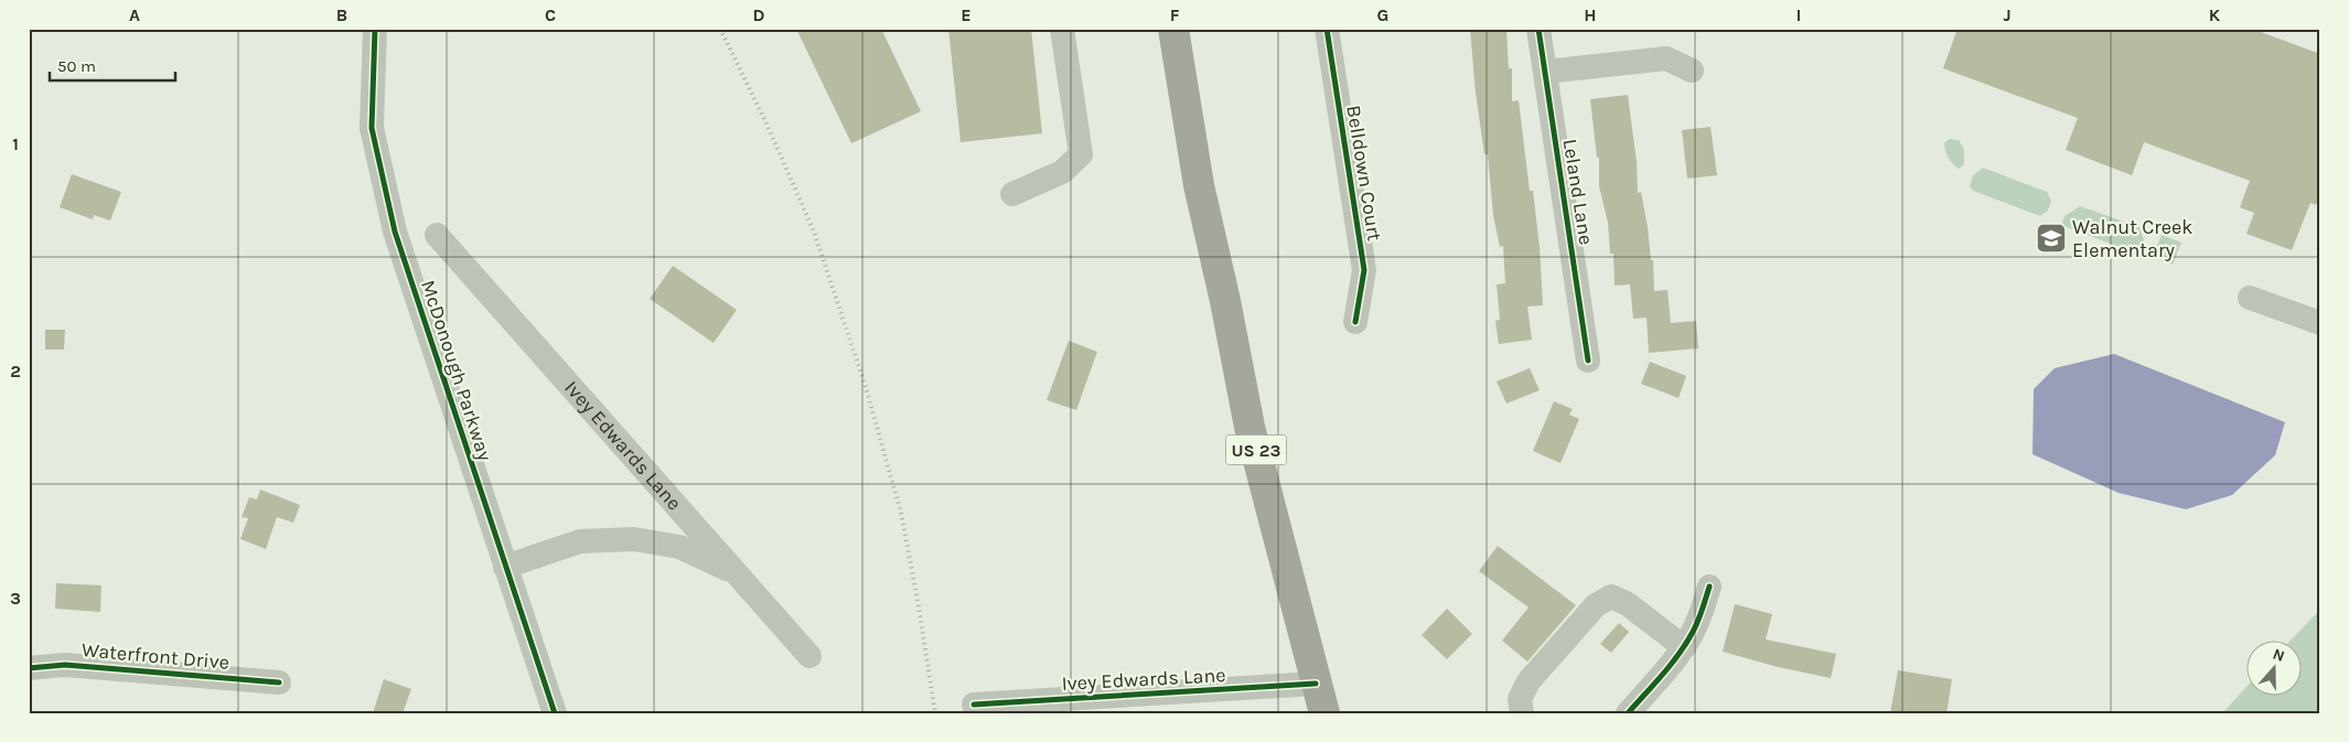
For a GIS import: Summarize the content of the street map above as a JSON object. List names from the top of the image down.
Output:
{
  "streets": {
    "main road": ["US 23"],
    "street": [
      "Belldown Court",
      "Leland Lane",
      "McDonough Parkway",
      "Ivey Edwards Lane",
      "Waterfront Drive"
    ]
  },
  "crossings": [
    ["Ivey Edwards Lane", "US 23"]
  ],
  "places": {
    "school or university": ["Walnut Creek Elementary"]
  },
  "scale_bar": "50 m",
  "north": "top",
  "grid": {
    "columns": [
      "A",
      "B",
      "C",
      "D",
      "E",
      "F",
      "G",
      "H",
      "I",
      "J",
      "K"
    ],
    "rows": ["1", "2", "3"]
  }
}
